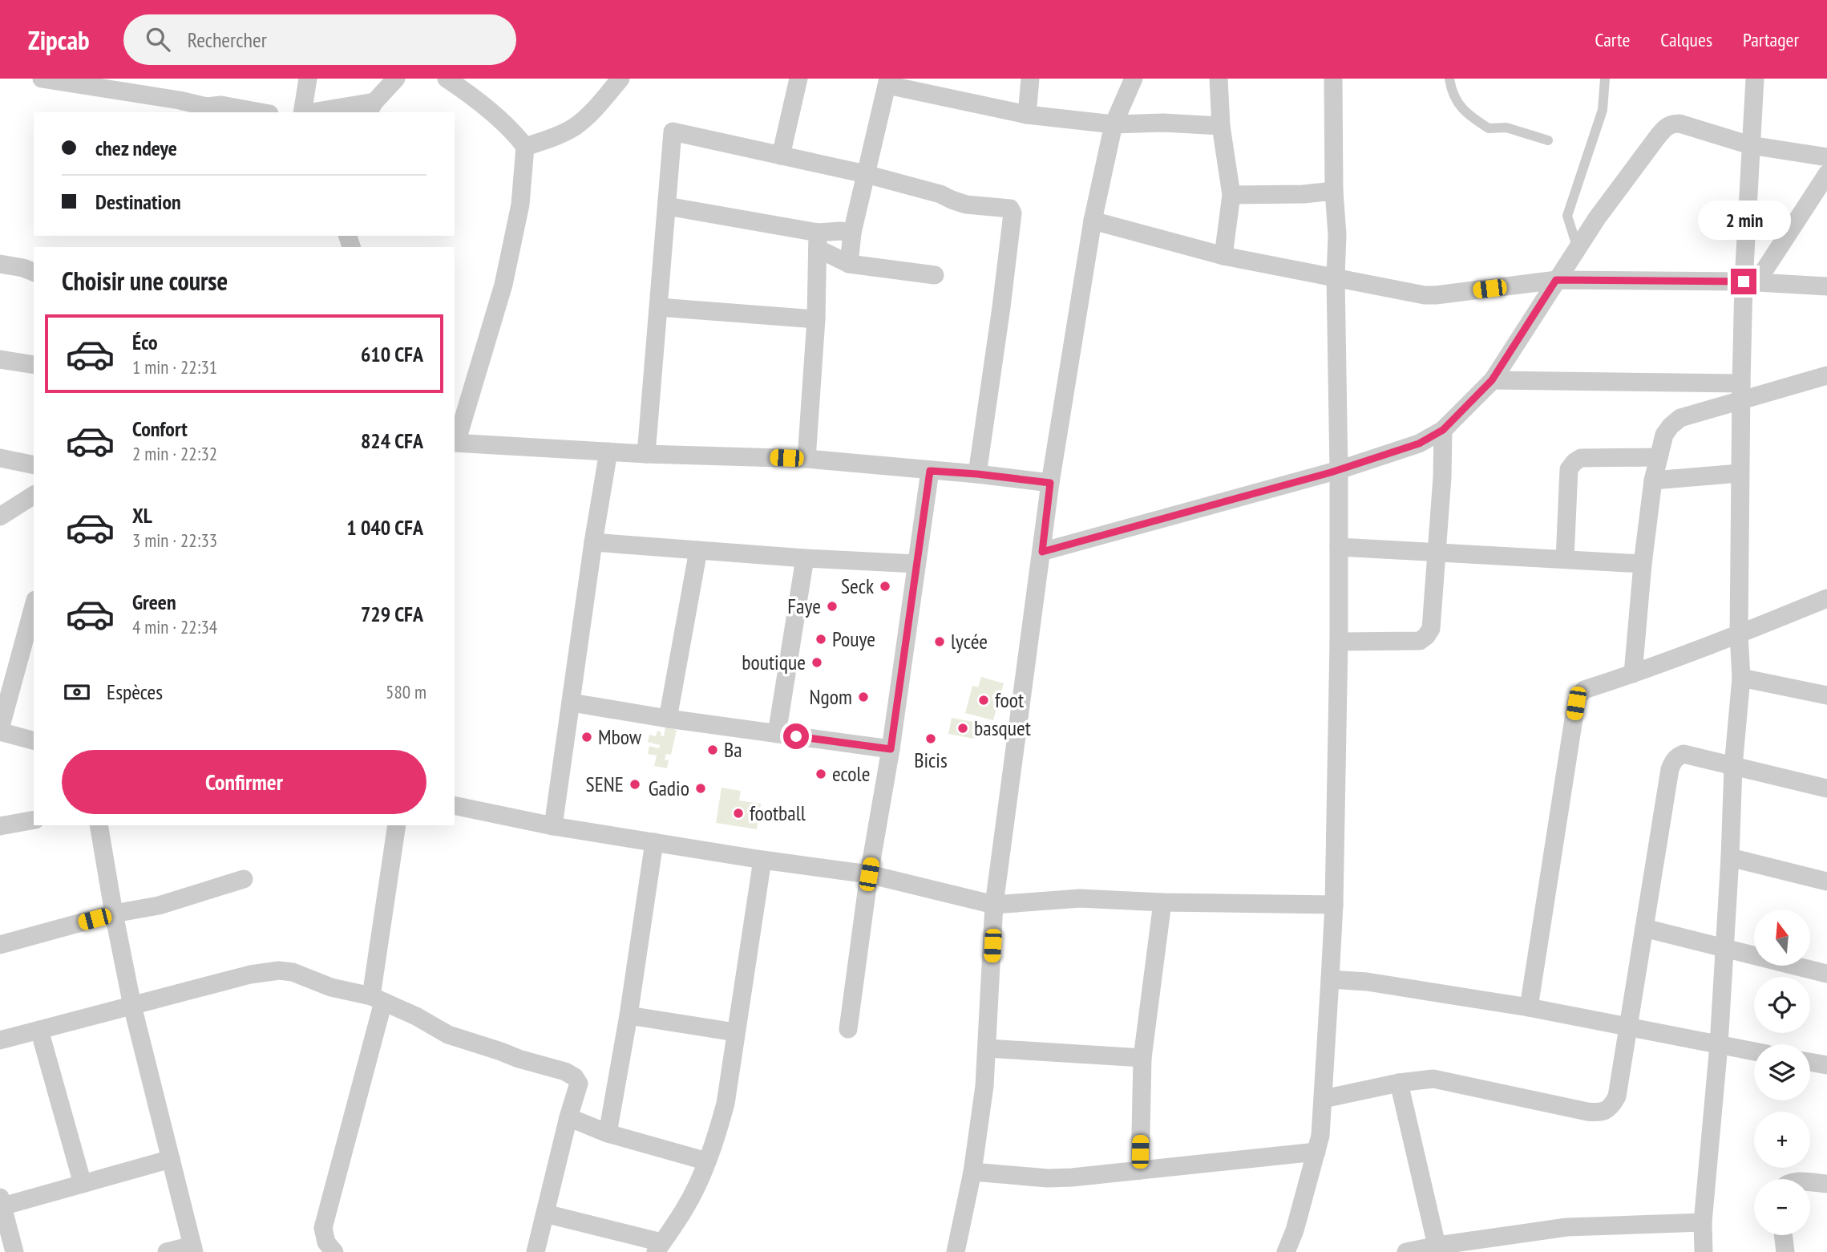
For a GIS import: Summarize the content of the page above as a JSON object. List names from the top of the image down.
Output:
{
  "places": [
    "Seck",
    "Faye",
    "Pouye",
    "lycée",
    "boutique",
    "Ngom",
    "foot",
    "basquet",
    "Mbow",
    "Bicis",
    "Ba",
    "ecole",
    "SENE",
    "Gadio",
    "football"
  ],
  "north": "top",
  "page": {
    "header": "Zipcab",
    "search": "Rechercher",
    "nav": ["Carte", "Calques", "Partager"],
    "banner": ["chez ndeye", "Destination"],
    "bubble": "2 min",
    "heading": "Choisir une course",
    "list": [
      {
        "name": "Éco",
        "note": "1 min · 22:31",
        "value": "610 CFA"
      },
      {
        "name": "Confort",
        "note": "2 min · 22:32",
        "value": "824 CFA"
      },
      {
        "name": "XL",
        "note": "3 min · 22:33",
        "value": "1 040 CFA"
      },
      {
        "name": "Green",
        "note": "4 min · 22:34",
        "value": "729 CFA"
      }
    ],
    "pay": ["Espèces", "580 m"],
    "buttons": "Confirmer",
    "map_buttons": ["+", "−"]
  }
}
